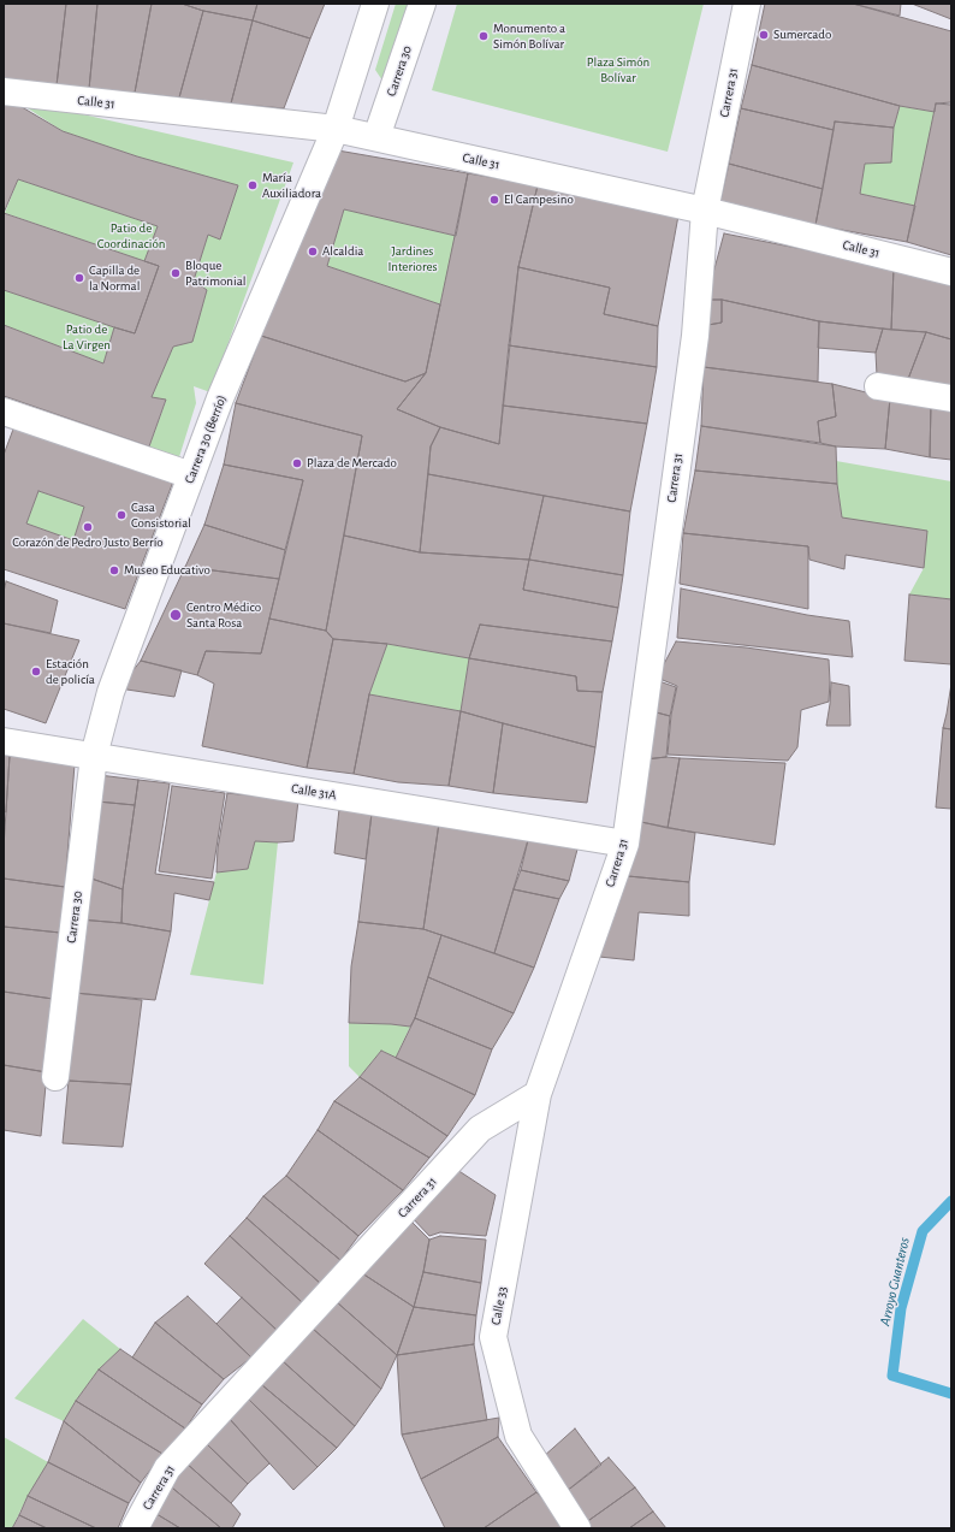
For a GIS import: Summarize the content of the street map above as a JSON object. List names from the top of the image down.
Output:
{
  "streets": {
    "street": [
      "Carrera 30",
      "Carrera 31",
      "Calle 31",
      "Carrera 30 (Berrío)",
      "Calle 31A",
      "Calle 33"
    ]
  },
  "crossings": [
    ["Carrera 30", "Calle 31"],
    ["Carrera 30", "Carrera 30 (Berrío)"],
    ["Carrera 30", "Calle 31A"],
    ["Carrera 31", "Calle 31"],
    ["Carrera 31", "Calle 31A"],
    ["Carrera 31", "Calle 33"],
    ["Calle 31", "Carrera 30 (Berrío)"],
    ["Carrera 30 (Berrío)", "Calle 31A"]
  ],
  "water": ["Arroyo Guanteros"],
  "parks": [
    "Plaza Simón Bolívar",
    "Patio de Coordinación",
    "Jardines Interiores",
    "Patio de La Virgen"
  ],
  "places": [
    "Sumercado",
    "Monumento a Simón Bolívar",
    "María Auxiliadora",
    "El Campesino",
    "Alcaldia",
    "Bloque Patrimonial",
    "Capilla de la Normal",
    "Plaza de Mercado",
    "Casa Consistorial",
    "Corazón de Pedro Justo Berrío",
    "Museo Educativo",
    "Centro Médico Santa Rosa",
    "Estación de policía"
  ]
}
